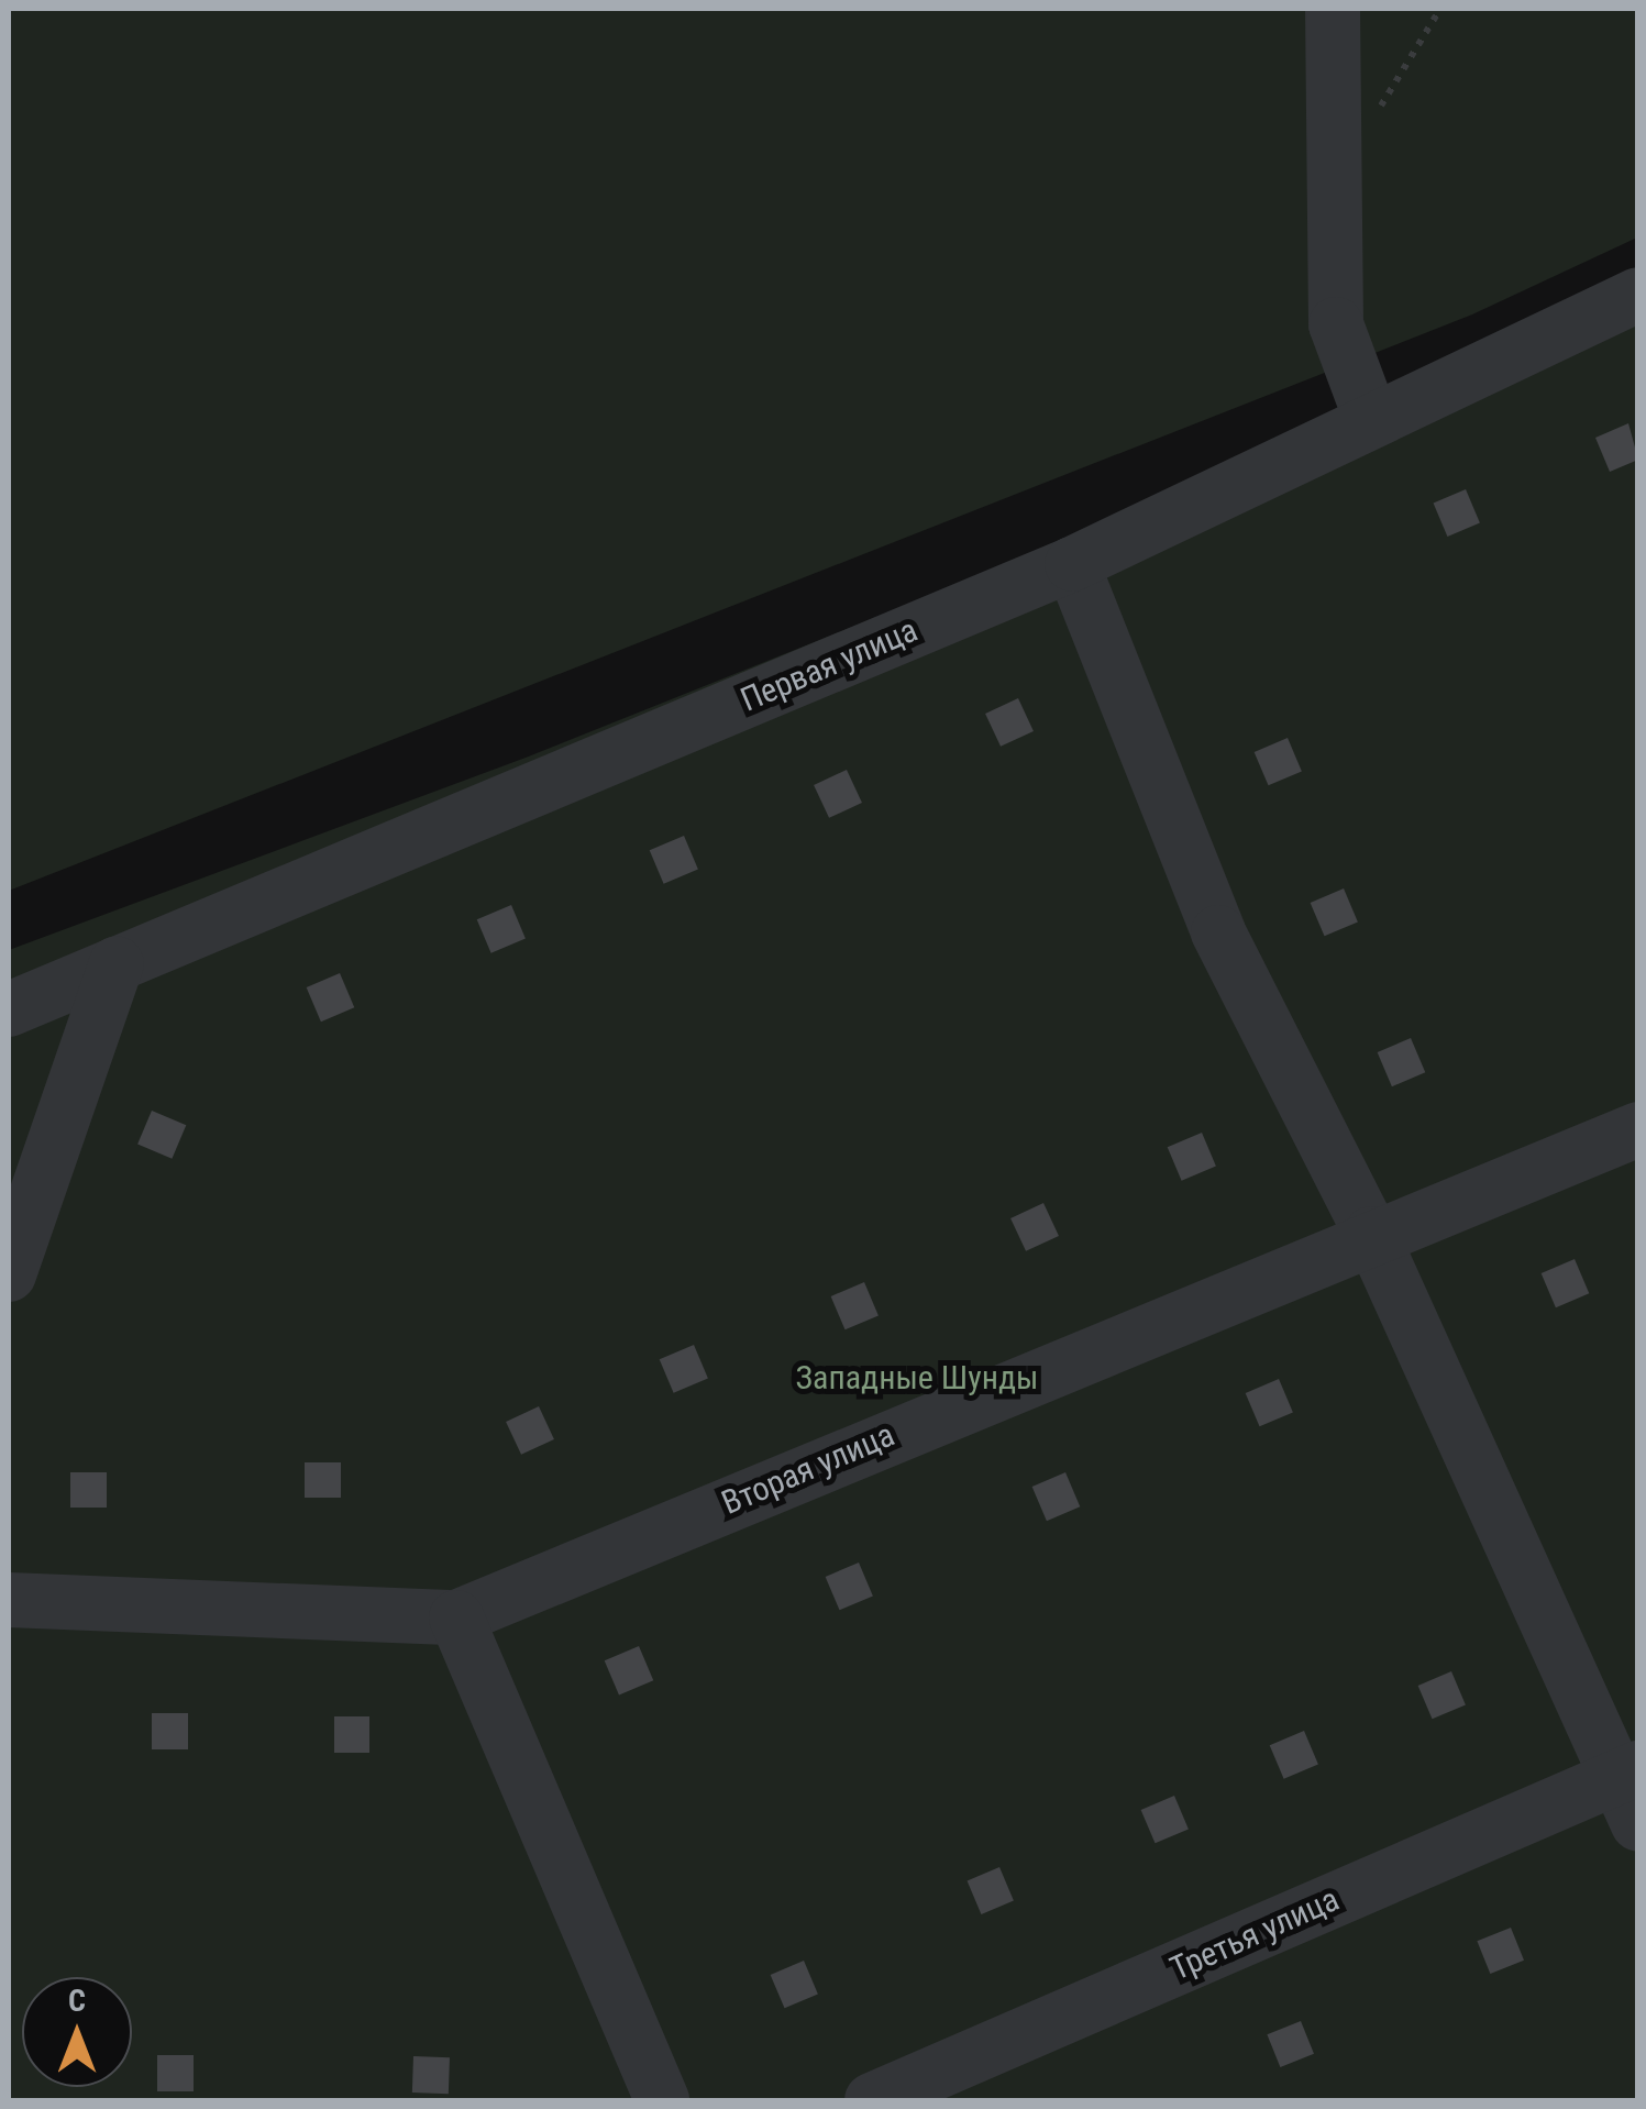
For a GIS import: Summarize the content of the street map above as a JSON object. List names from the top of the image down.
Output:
{
  "streets": {
    "street": ["Первая улица", "Вторая улица", "Третья улица"]
  },
  "parks": ["Западные Шунды"],
  "north": "top"
}
